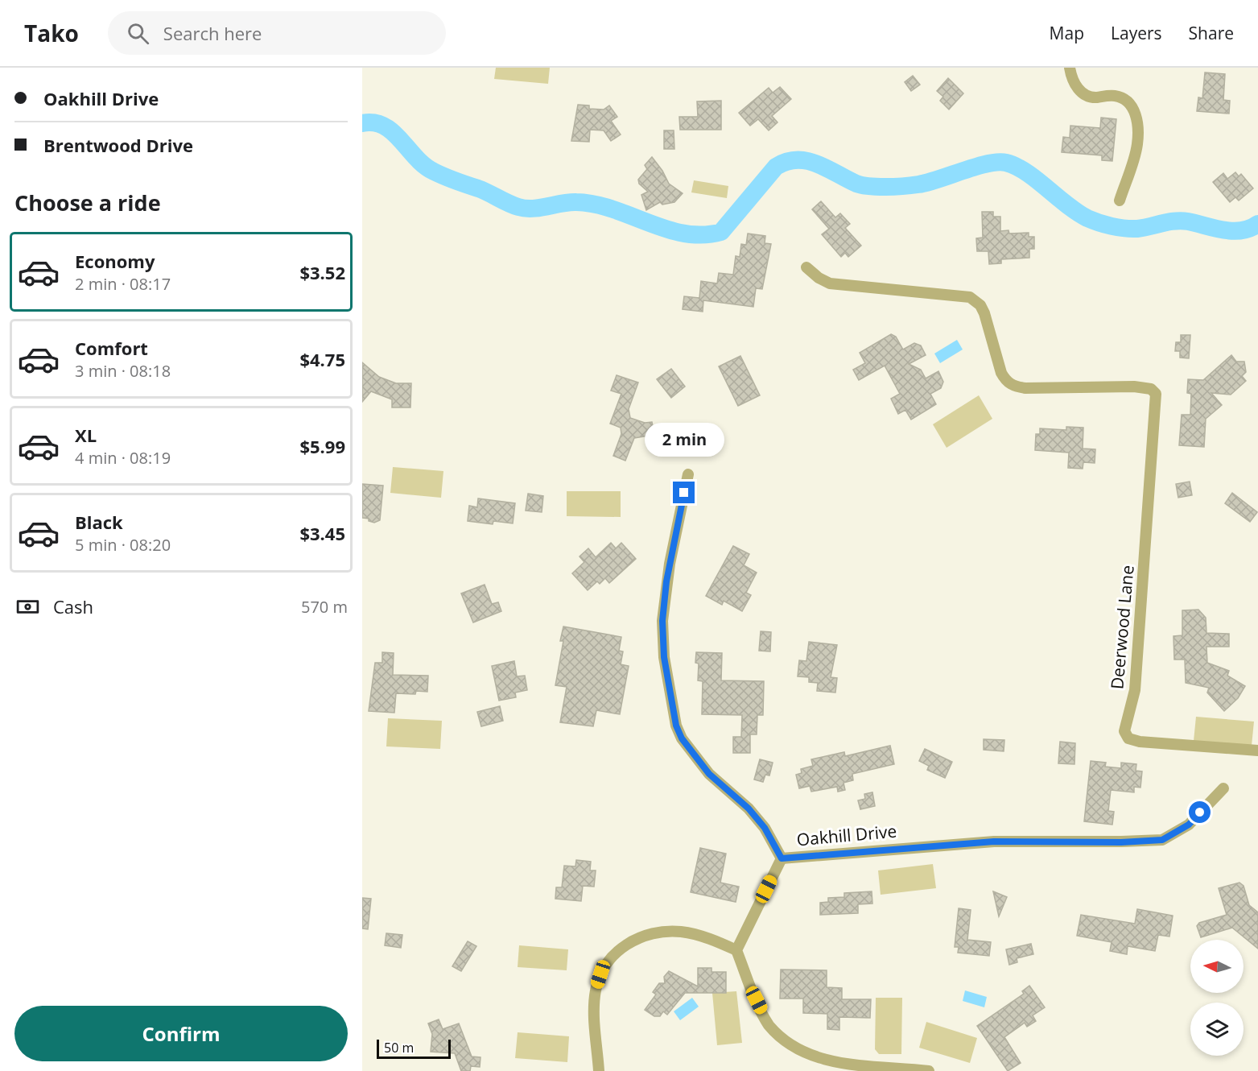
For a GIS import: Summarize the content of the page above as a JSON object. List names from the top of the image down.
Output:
{
  "streets": {
    "street": ["Deerwood Lane", "Oakhill Drive"]
  },
  "scale_bar": "50 m",
  "north": "left",
  "page": {
    "header": "Tako",
    "search": "Search here",
    "nav": ["Map", "Layers", "Share"],
    "banner": ["Oakhill Drive", "Brentwood Drive"],
    "heading": "Choose a ride",
    "list": [
      {
        "name": "Economy",
        "note": "2 min · 08:17",
        "value": "$3.52"
      },
      {
        "name": "Comfort",
        "note": "3 min · 08:18",
        "value": "$4.75"
      },
      {
        "name": "XL",
        "note": "4 min · 08:19",
        "value": "$5.99"
      },
      {
        "name": "Black",
        "note": "5 min · 08:20",
        "value": "$3.45"
      }
    ],
    "bubble": "2 min",
    "pay": ["Cash", "570 m"],
    "buttons": "Confirm",
    "scale": "50 m"
  }
}
